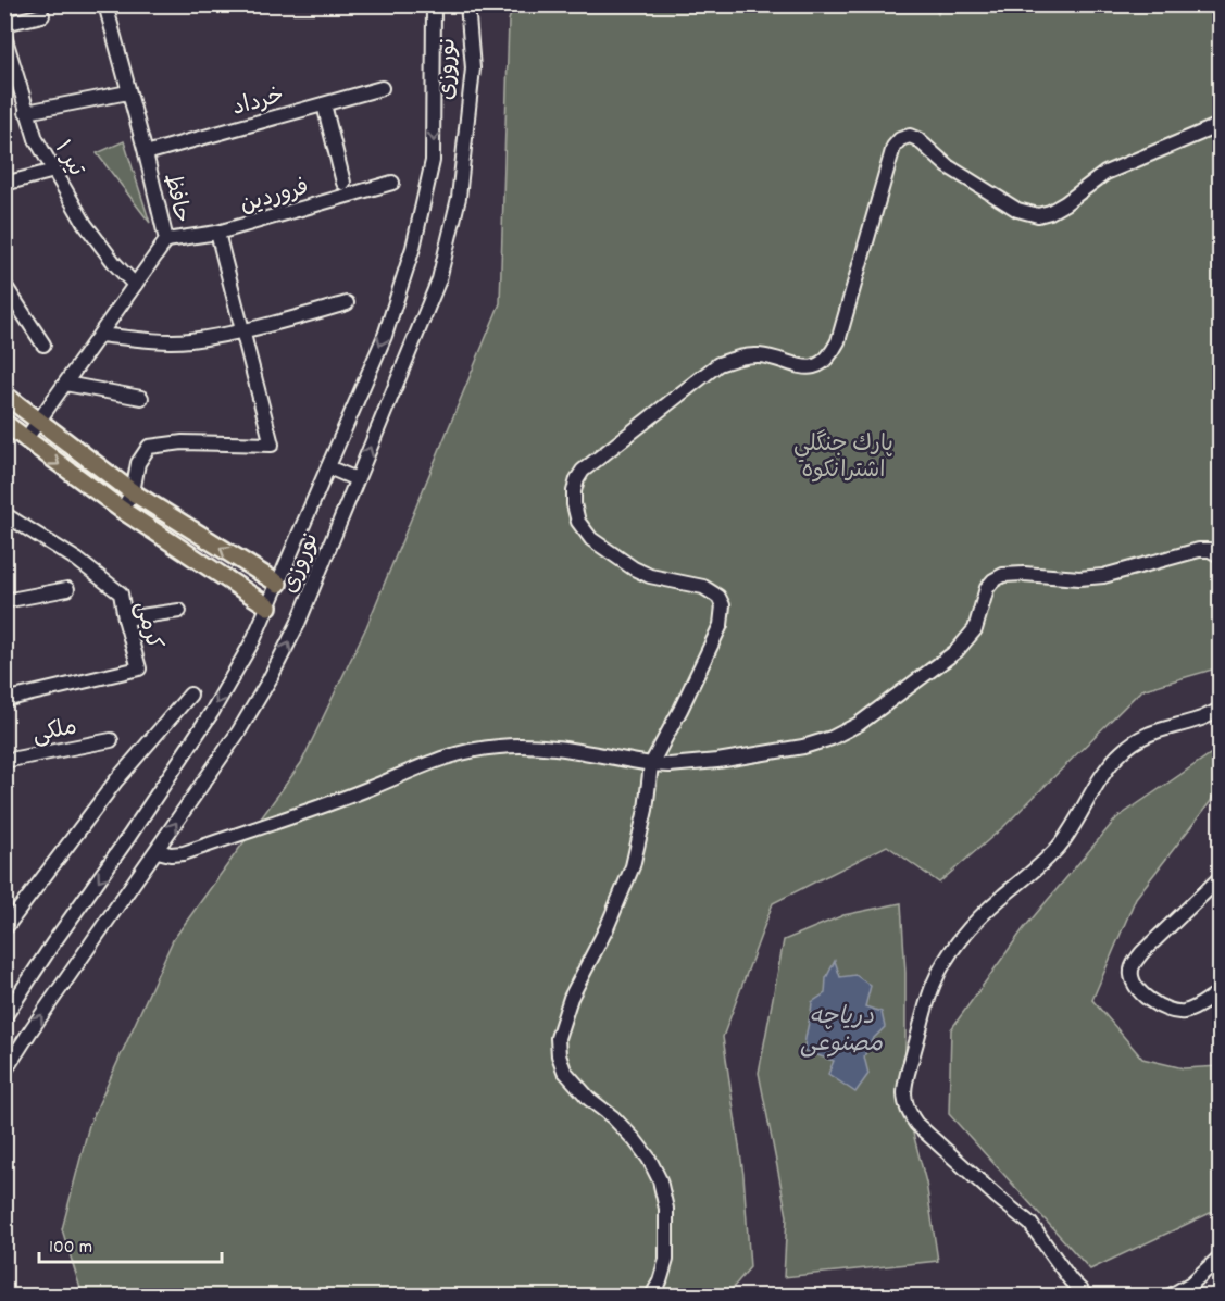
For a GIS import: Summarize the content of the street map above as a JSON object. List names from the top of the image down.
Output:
{
  "streets": {
    "main road": ["نوروزی"],
    "street": [
      "خرداد",
      "تیر ۱",
      "فروردین",
      "حافظ",
      "کرمی",
      "ملکی"
    ]
  },
  "crossings": [
    ["نوروزی", "حافظ"],
    ["خرداد", "حافظ"],
    ["تیر ۱", "حافظ"],
    ["فروردین", "حافظ"]
  ],
  "water": ["دریاچه مصنوعی"],
  "parks": ["پارك جنگلي اشترانكوه"],
  "scale_bar": "100 m"
}
